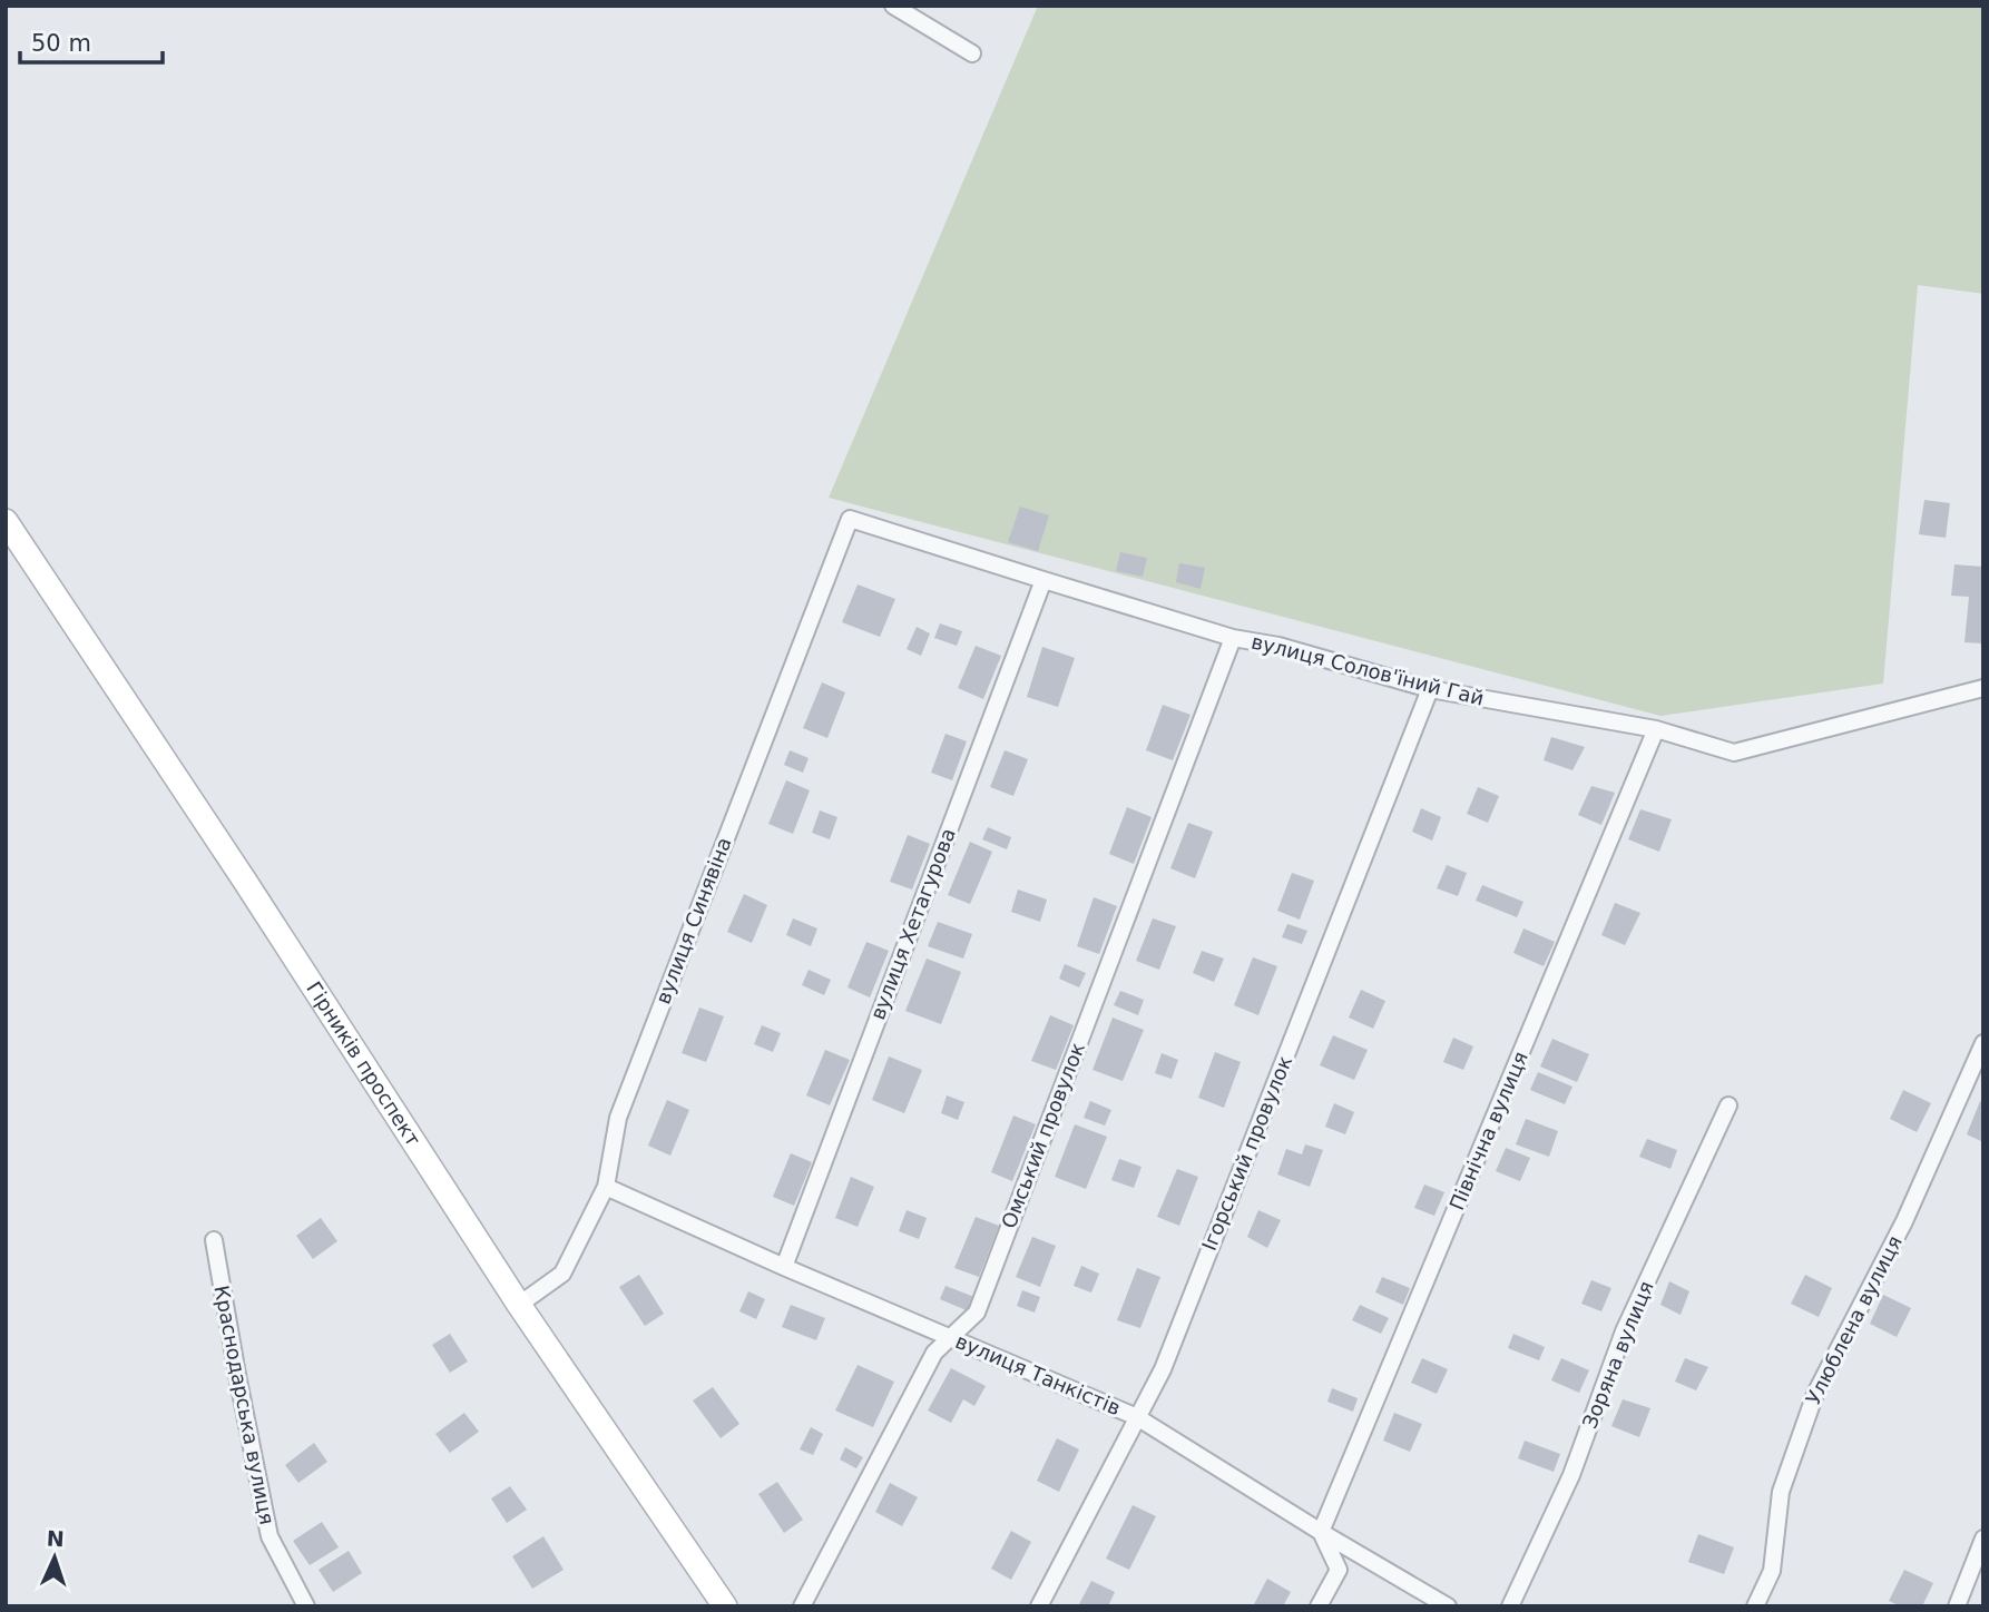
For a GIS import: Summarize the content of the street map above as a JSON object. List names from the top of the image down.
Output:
{
  "streets": {
    "main road": ["Гірників проспект"],
    "street": [
      "вулиця Солов'їний Гай",
      "вулиця Синявіна",
      "вулиця Хетагурова",
      "Північна вулиця",
      "Омський провулок",
      "Ігорський провулок",
      "Улюблена вулиця",
      "Зоряна вулиця",
      "вулиця Танкістів",
      "Краснодарська вулиця"
    ]
  },
  "crossings": [
    ["вулиця Солов'їний Гай", "вулиця Синявіна"],
    ["вулиця Солов'їний Гай", "вулиця Хетагурова"],
    ["вулиця Солов'їний Гай", "Північна вулиця"],
    ["вулиця Солов'їний Гай", "Омський провулок"],
    ["вулиця Солов'їний Гай", "Ігорський провулок"],
    ["вулиця Синявіна", "Гірників проспект"],
    ["вулиця Синявіна", "вулиця Танкістів"],
    ["вулиця Хетагурова", "вулиця Танкістів"],
    ["Північна вулиця", "вулиця Танкістів"],
    ["Омський провулок", "вулиця Танкістів"],
    ["Ігорський провулок", "вулиця Танкістів"]
  ],
  "scale_bar": "50 m",
  "north": "top"
}
